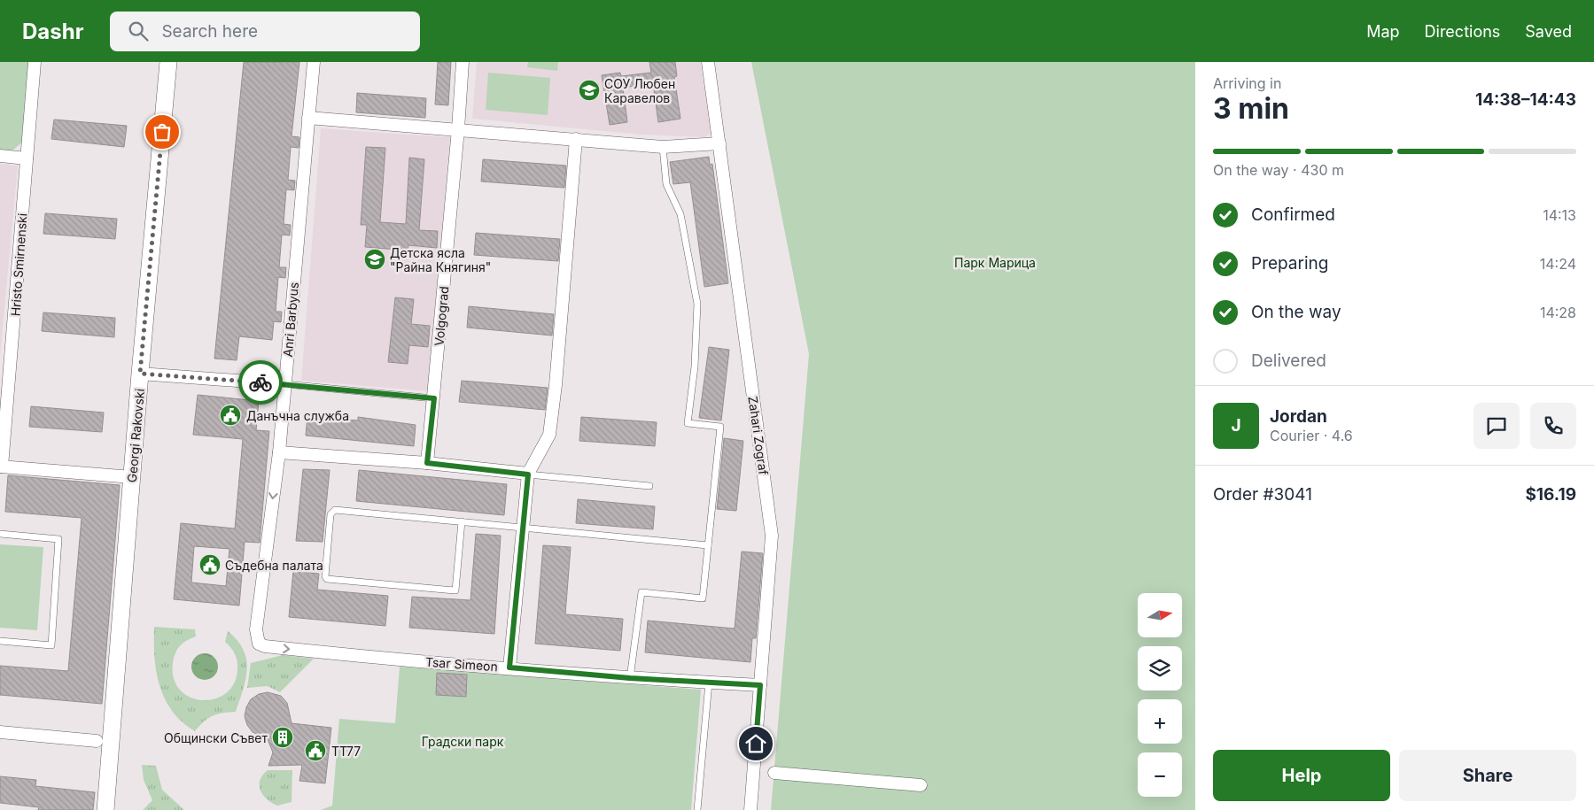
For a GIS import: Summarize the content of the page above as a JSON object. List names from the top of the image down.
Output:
{
  "streets": {
    "street": [
      "Hristo Smirnenski",
      "Volgograd",
      "Anri Barbyus",
      "Georgi Rakovski",
      "Zahari Zograf",
      "Tsar Simeon"
    ]
  },
  "crossings": [
    ["Anri Barbyus", "Tsar Simeon"],
    ["Zahari Zograf", "Tsar Simeon"]
  ],
  "one_way": ["Tsar Simeon"],
  "parks": ["Парк Марица", "Градски парк"],
  "places": {
    "school or university": ["СОУ Любен Каравелов", "Детска ясла \"Райна Княгиня\""],
    "public building": ["Данъчна служба", "Съдебна палата", "TT77"],
    "building": ["Общински Съвет"]
  },
  "north": "right",
  "page": {
    "header": "Dashr",
    "search": "Search here",
    "nav": ["Map", "Directions", "Saved"],
    "heading": ["3 min", "Arriving in", "14:38–14:43"],
    "panel": [
      "Jordan",
      "Courier · 4.6",
      "Order #3041",
      "$16.19"
    ],
    "bar": "On the way · 430 m",
    "list": [
      ["Confirmed", "14:13"],
      ["Preparing", "14:24"],
      ["On the way", "14:28"],
      "Delivered"
    ],
    "round": "J",
    "map_buttons": ["+", "−"],
    "buttons": ["Help", "Share"]
  }
}
